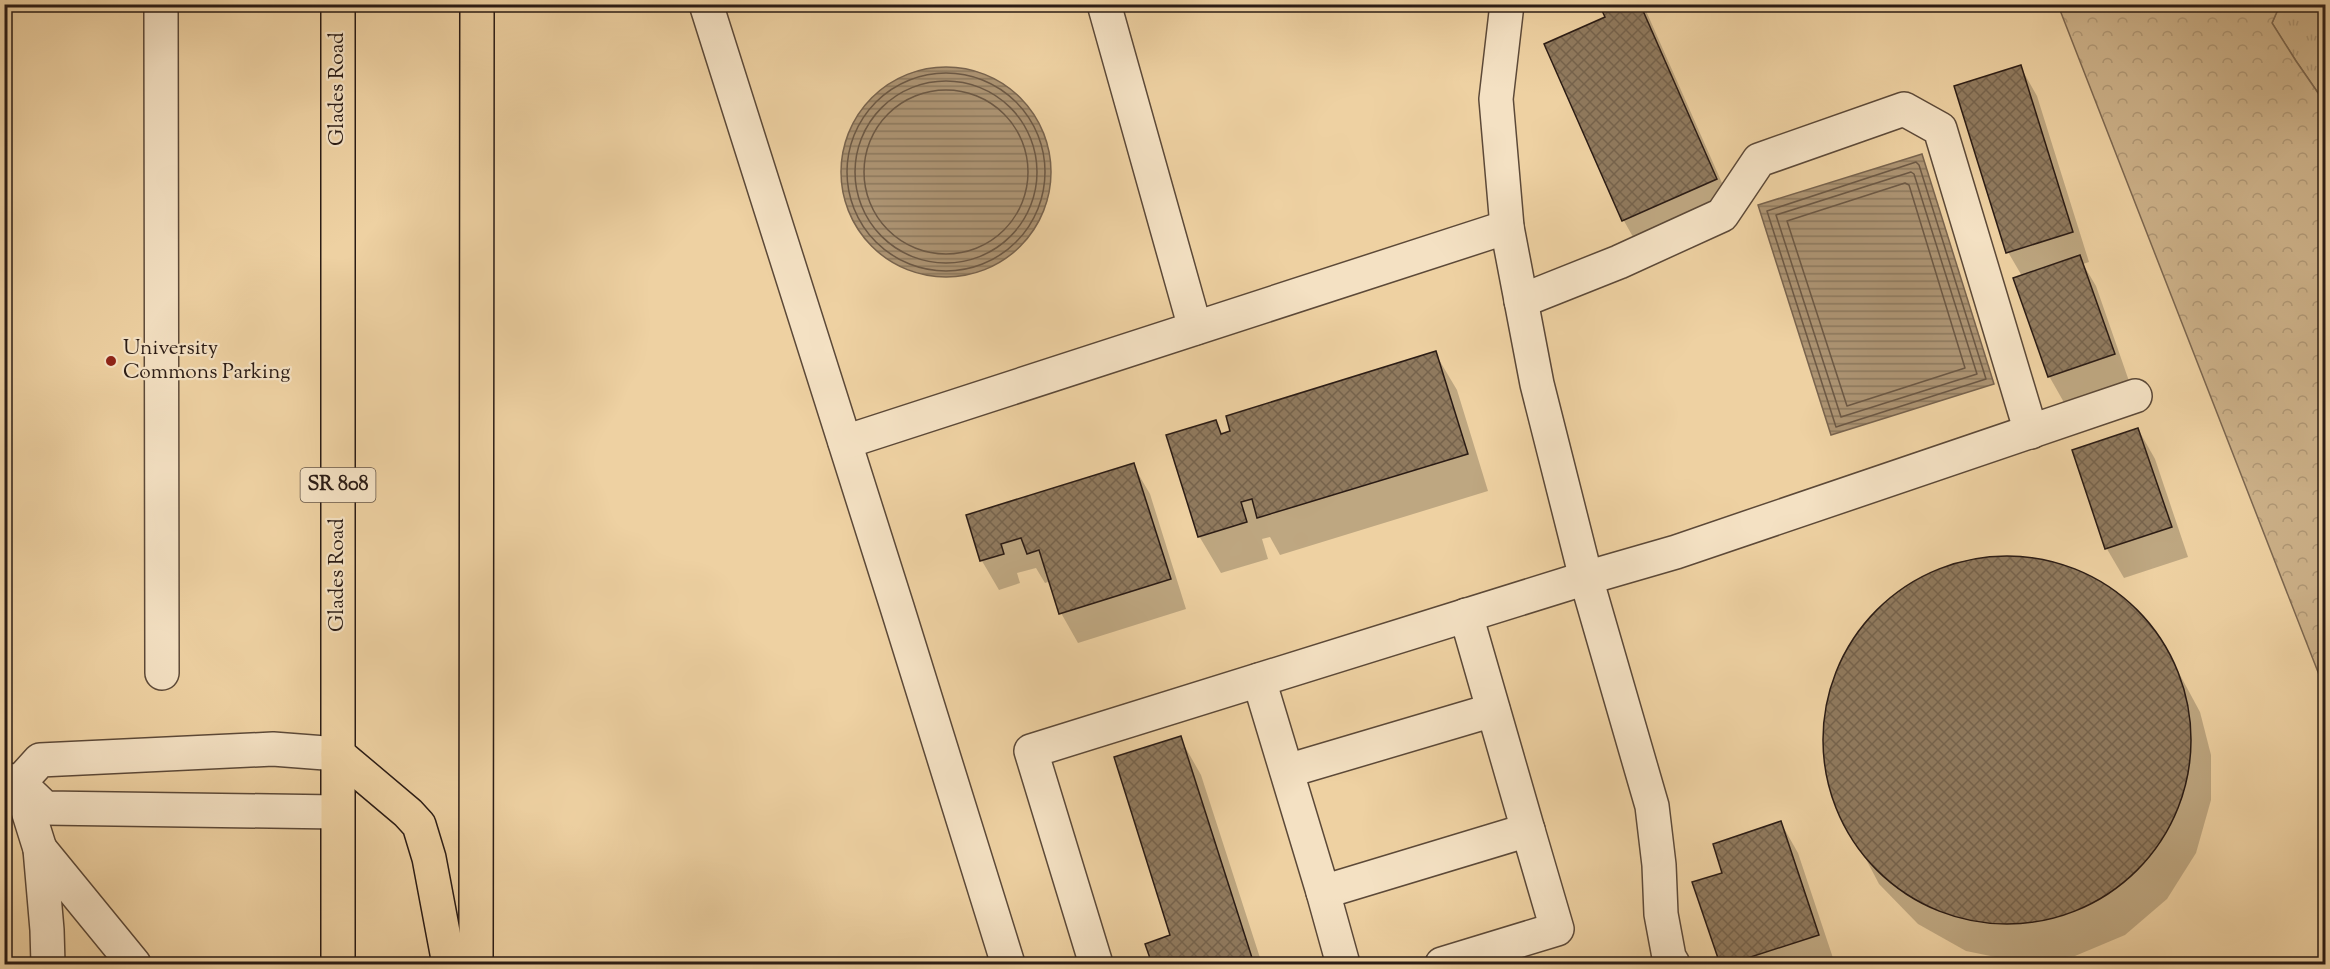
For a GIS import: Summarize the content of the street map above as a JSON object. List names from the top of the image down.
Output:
{
  "streets": {
    "main road": ["Glades Road", "SR 808"]
  },
  "places": ["University Commons Parking"]
}
